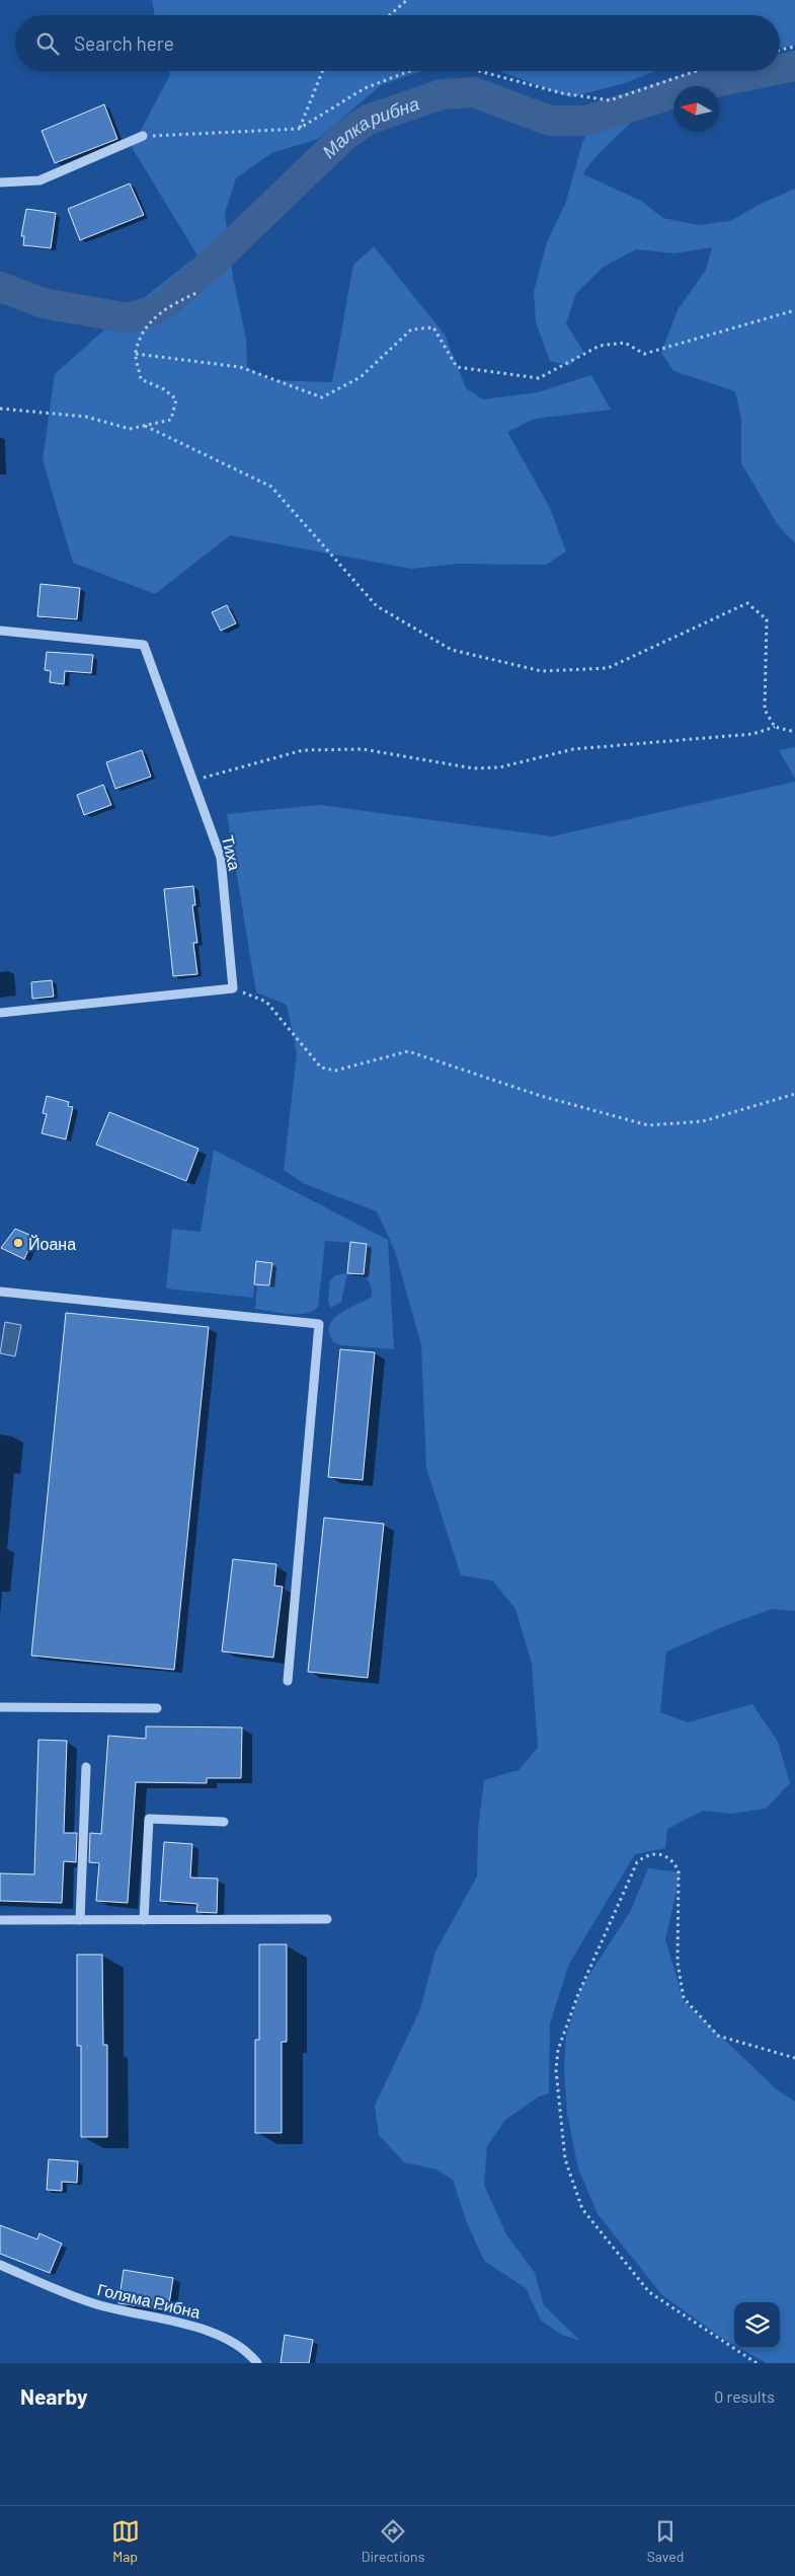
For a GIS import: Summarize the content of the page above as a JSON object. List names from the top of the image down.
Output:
{
  "streets": {
    "street": ["Тиха", "Голяма Рибна"]
  },
  "water": ["Малка рибна"],
  "places": ["Йоана"],
  "north": "left",
  "page": {
    "search": "Search here",
    "heading": ["Nearby", "0 results"],
    "nav": ["Map", "Directions", "Saved"]
  }
}
